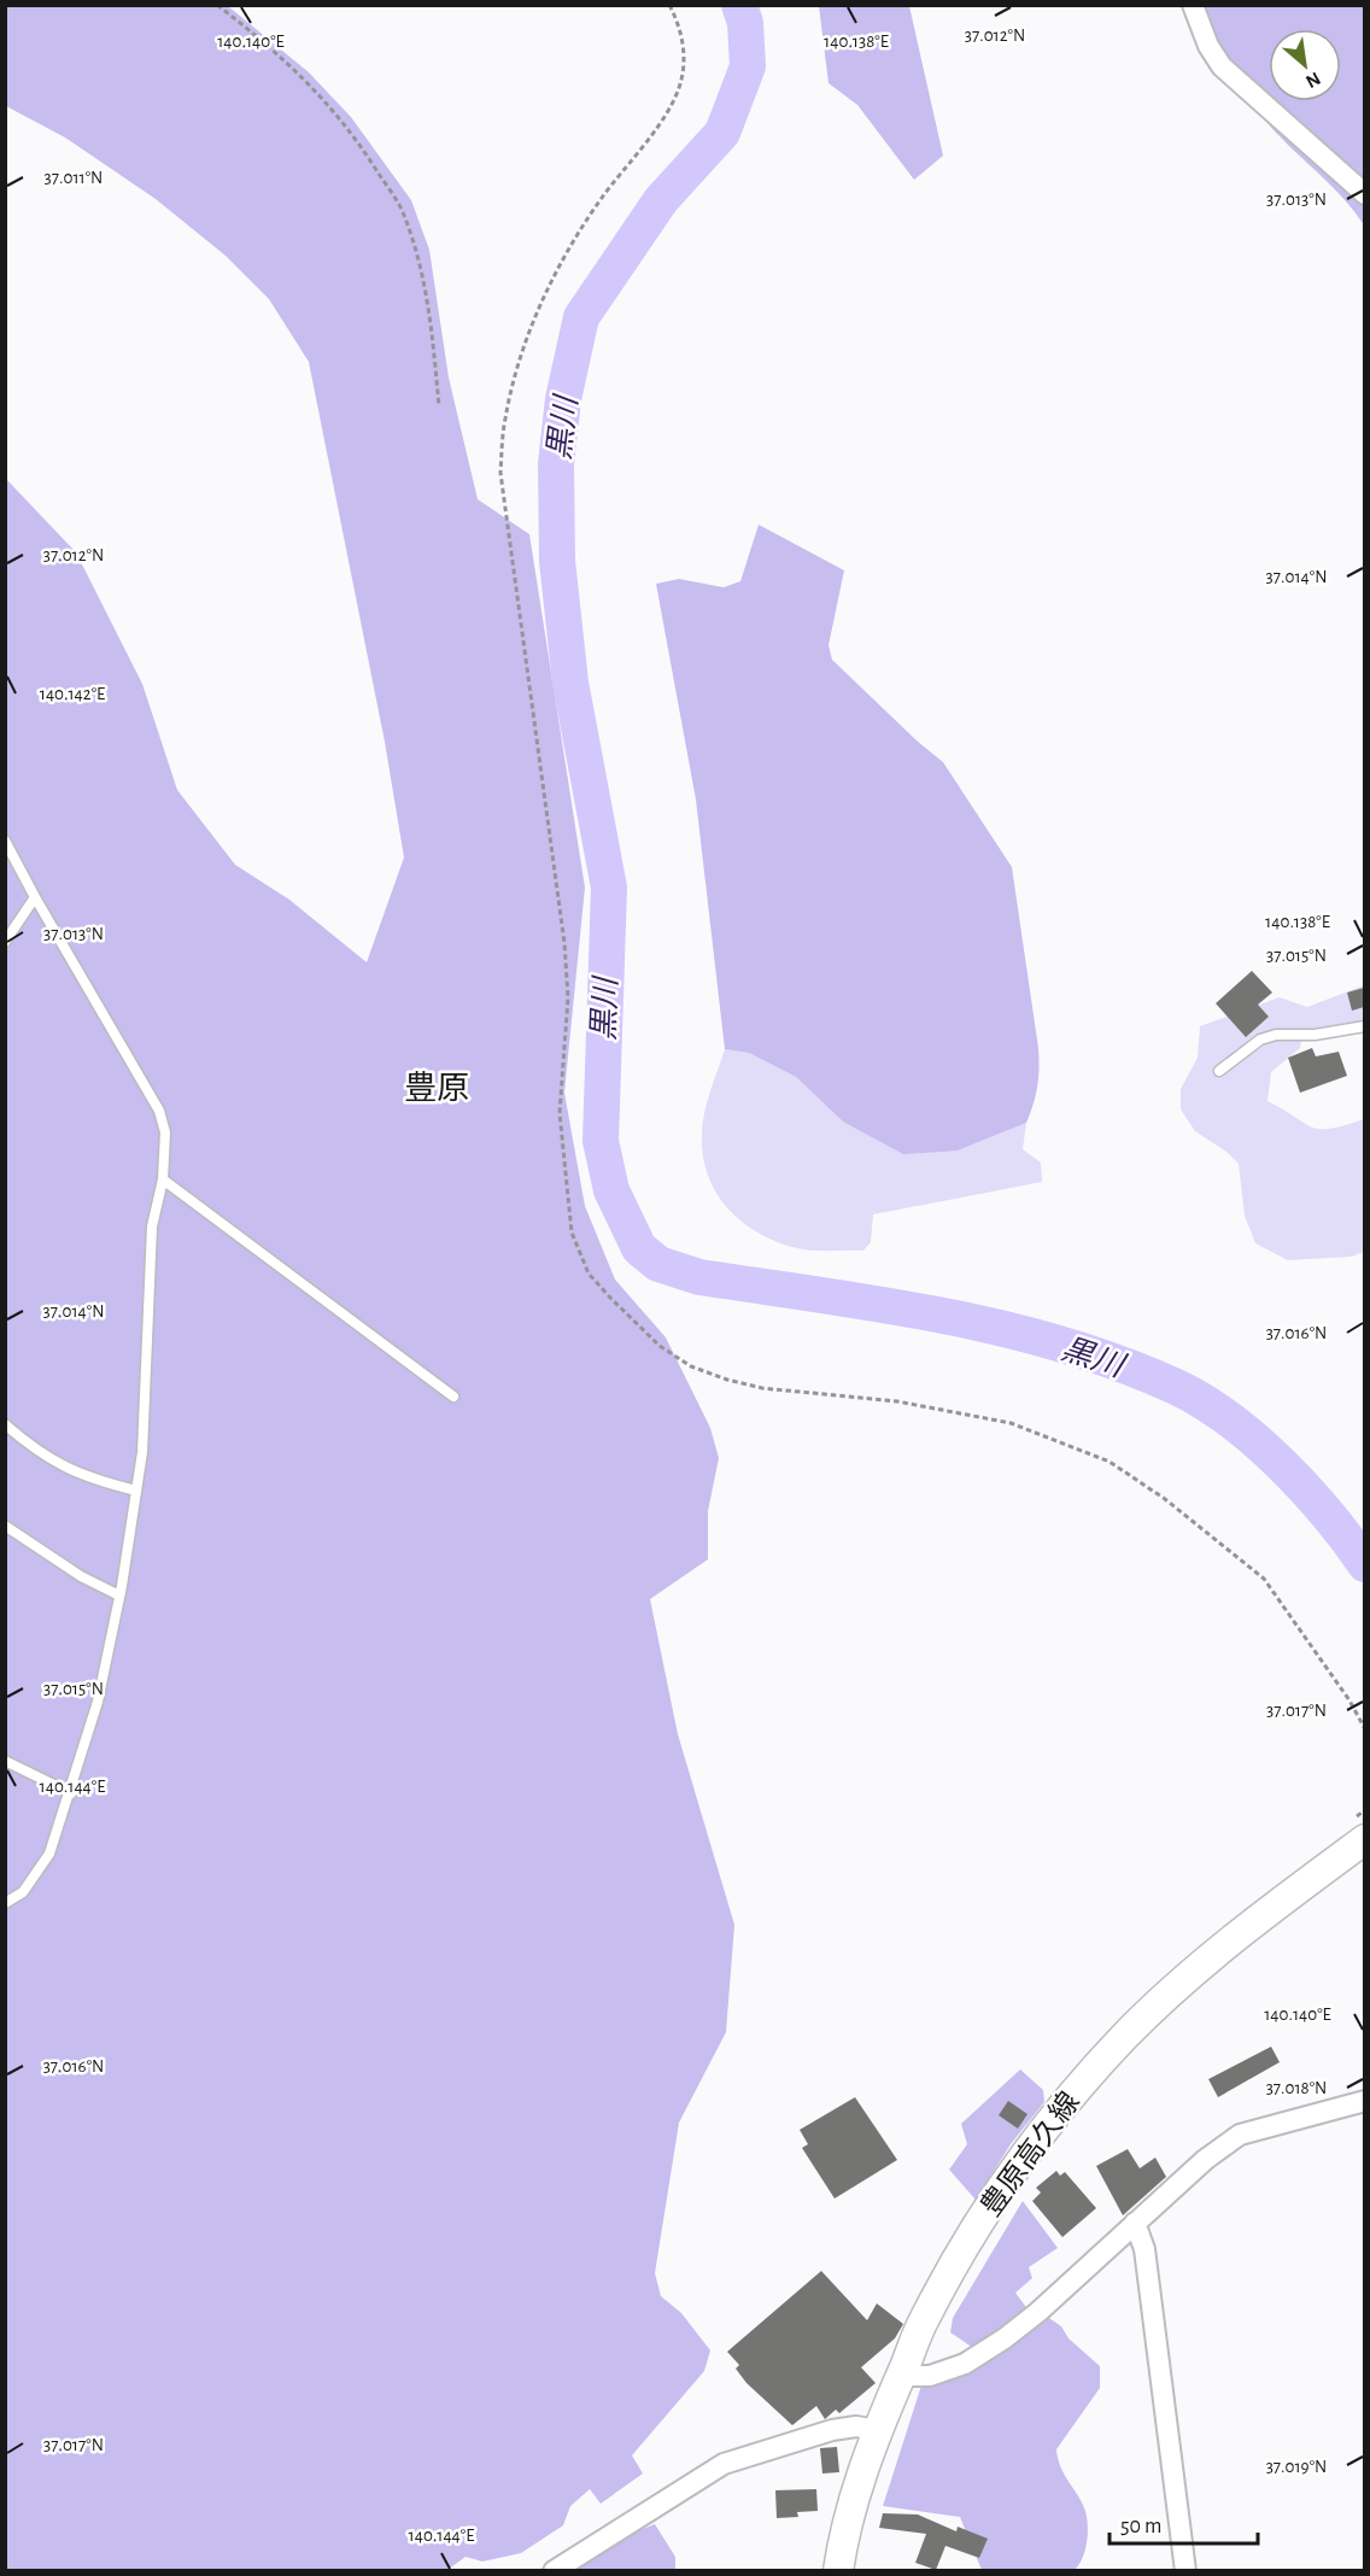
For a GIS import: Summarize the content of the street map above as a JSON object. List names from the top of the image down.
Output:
{
  "streets": {
    "main road": ["豊原高久線"]
  },
  "districts": ["豊原"],
  "water": ["黒川"],
  "scale_bar": "50 m",
  "north": "bottom right",
  "coordinates": [
    "37.012°N",
    "140.140°E",
    "140.138°E",
    "37.011°N",
    "37.013°N",
    "37.014°N",
    "140.142°E",
    "37.015°N",
    "37.016°N",
    "37.017°N",
    "140.144°E",
    "37.018°N",
    "37.019°N"
  ]
}
